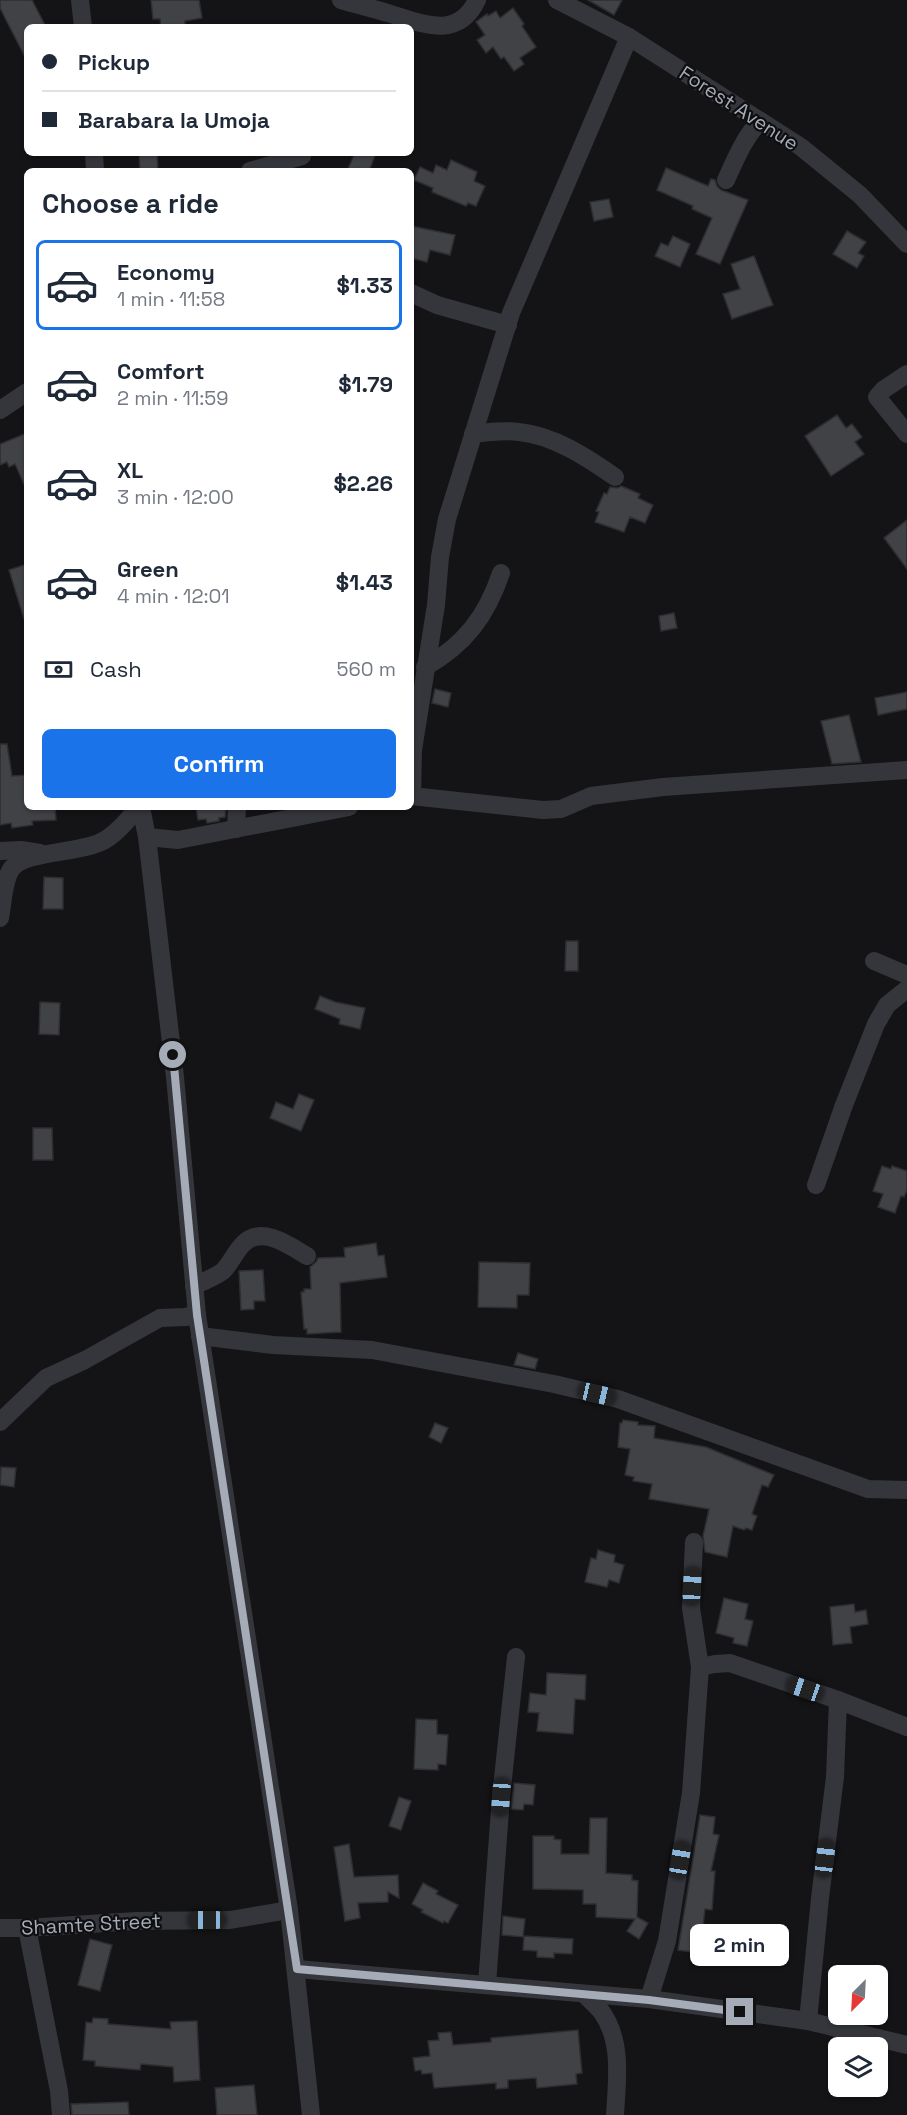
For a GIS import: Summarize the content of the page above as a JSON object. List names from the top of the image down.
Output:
{
  "streets": {
    "street": ["Forest Avenue", "Shamte Street"]
  },
  "north": "bottom left",
  "page": {
    "banner": ["Pickup", "Barabara la Umoja"],
    "heading": "Choose a ride",
    "list": [
      {
        "name": "Economy",
        "note": "1 min · 11:58",
        "value": "$1.33"
      },
      {
        "name": "Comfort",
        "note": "2 min · 11:59",
        "value": "$1.79"
      },
      {
        "name": "XL",
        "note": "3 min · 12:00",
        "value": "$2.26"
      },
      {
        "name": "Green",
        "note": "4 min · 12:01",
        "value": "$1.43"
      }
    ],
    "pay": ["Cash", "560 m"],
    "buttons": "Confirm",
    "bubble": "2 min"
  }
}
